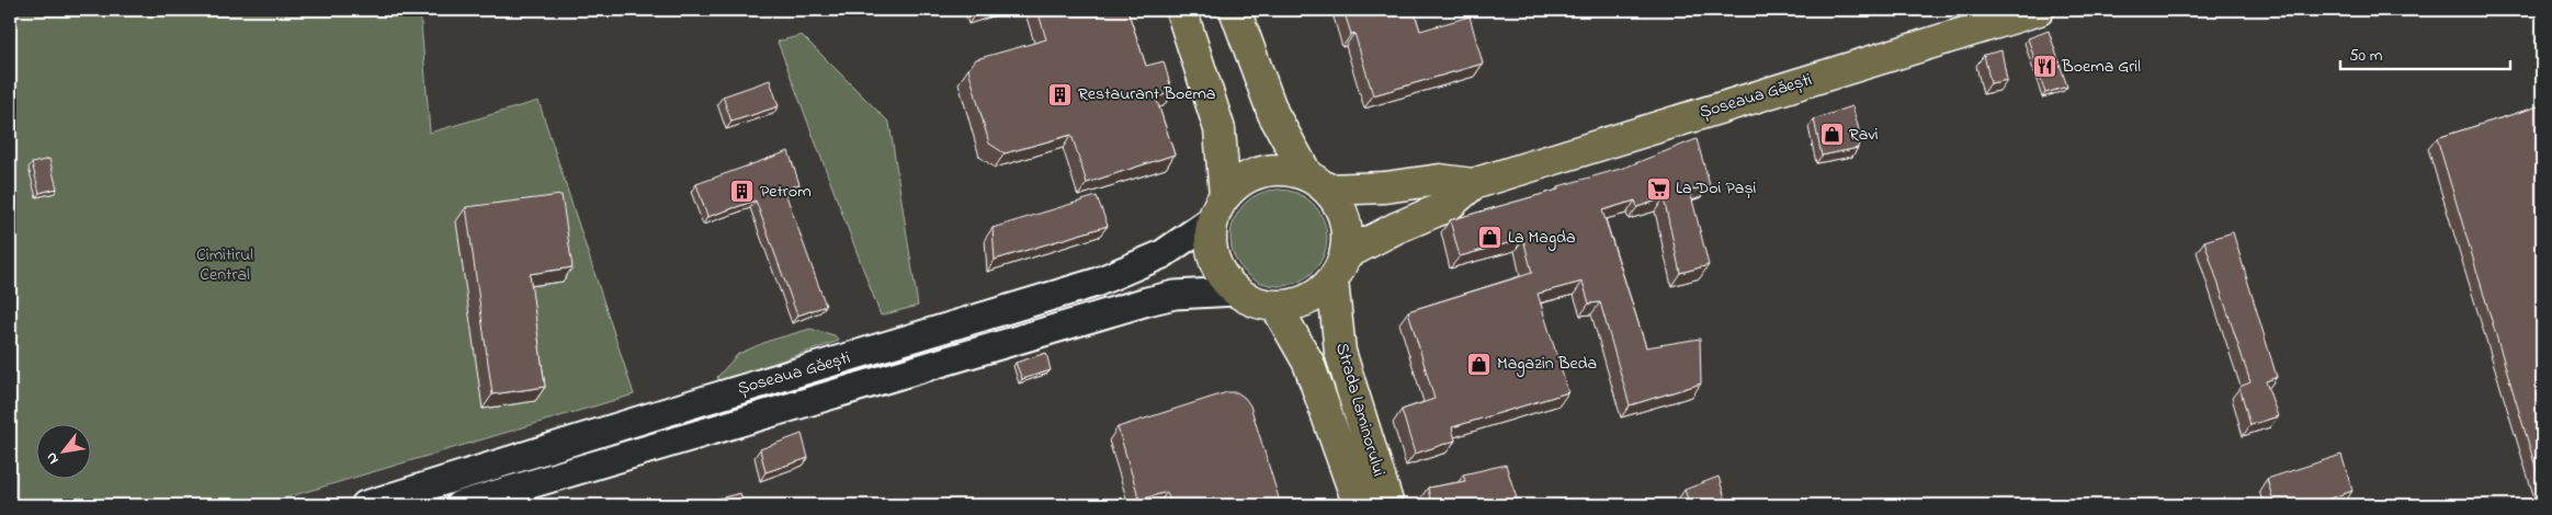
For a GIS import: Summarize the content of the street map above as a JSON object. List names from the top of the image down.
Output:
{
  "streets": {
    "main road": ["Șoseaua Găești", "Strada Laminorului"]
  },
  "crossings": [
    ["Șoseaua Găești", "Strada Laminorului"]
  ],
  "parks": ["Cimitirul Central"],
  "places": {
    "restaurant": ["Boema Gril"],
    "building": ["Restaurant Boema", "Petrom"],
    "shop": ["Ravi", "La Magda", "Magazin Beda"],
    "supermarket": ["La Doi Pași"]
  },
  "scale_bar": "50 m",
  "north": "bottom left"
}
